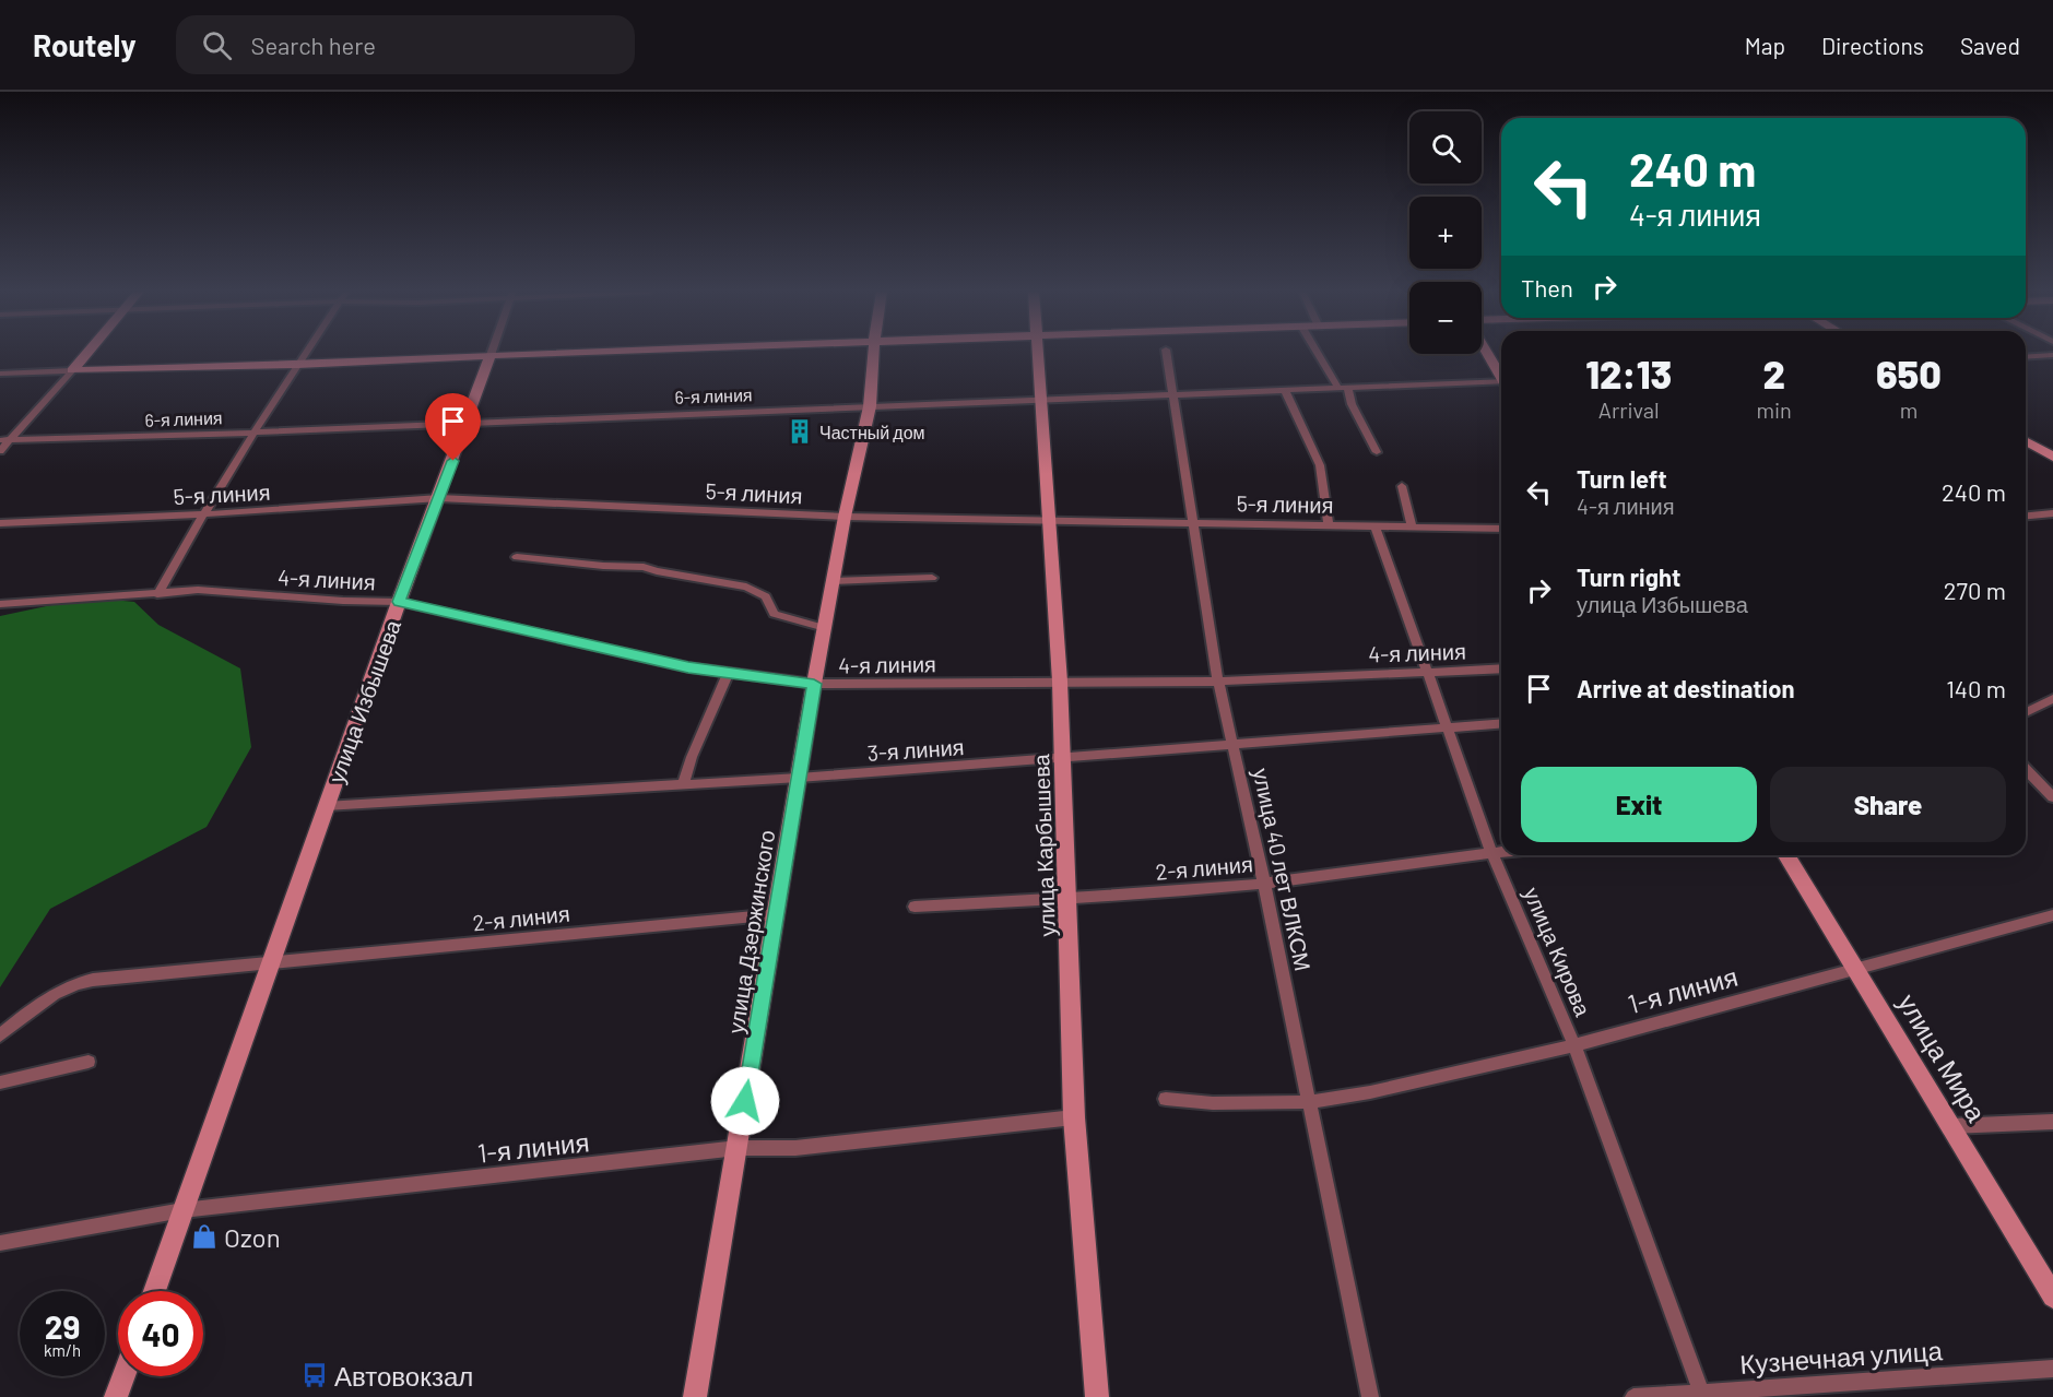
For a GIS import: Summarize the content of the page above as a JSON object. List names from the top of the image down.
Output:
{
  "streets": {
    "main road": [
      "улица Избышева",
      "улица Карбышева",
      "улица Дзержинского",
      "улица Мира"
    ],
    "street": [
      "6-я линия",
      "5-я линия",
      "4-я линия",
      "3-я линия",
      "2-я линия",
      "улица 40 лет ВЛКСМ",
      "улица Кирова",
      "1-я линия",
      "Кузнечная улица"
    ]
  },
  "crossings": [
    ["6-я линия", "улица Избышева"],
    ["6-я линия", "улица Карбышева"],
    ["6-я линия", "улица 40 лет ВЛКСМ"],
    ["6-я линия", "улица Дзержинского"],
    ["5-я линия", "улица Избышева"],
    ["5-я линия", "улица Карбышева"],
    ["5-я линия", "улица 40 лет ВЛКСМ"],
    ["5-я линия", "улица Дзержинского"],
    ["5-я линия", "улица Кирова"],
    ["4-я линия", "улица Избышева"],
    ["4-я линия", "улица Карбышева"],
    ["4-я линия", "улица 40 лет ВЛКСМ"],
    ["4-я линия", "улица Дзержинского"],
    ["4-я линия", "улица Кирова"],
    ["улица Избышева", "3-я линия"],
    ["улица Избышева", "2-я линия"],
    ["улица Избышева", "1-я линия"],
    ["3-я линия", "улица Карбышева"],
    ["3-я линия", "улица 40 лет ВЛКСМ"],
    ["3-я линия", "улица Дзержинского"],
    ["3-я линия", "улица Кирова"],
    ["улица Карбышева", "2-я линия"],
    ["улица Карбышева", "1-я линия"],
    ["2-я линия", "улица 40 лет ВЛКСМ"],
    ["2-я линия", "улица Дзержинского"],
    ["2-я линия", "улица Кирова"],
    ["улица 40 лет ВЛКСМ", "1-я линия"],
    ["улица Дзержинского", "1-я линия"],
    ["улица Кирова", "1-я линия"],
    ["улица Кирова", "Кузнечная улица"],
    ["1-я линия", "улица Мира"]
  ],
  "places": {
    "building": ["Частный дом"],
    "shop": ["Ozon"],
    "bus stop": ["Автовокзал"]
  },
  "page": {
    "header": "Routely",
    "search": "Search here",
    "nav": ["Map", "Directions", "Saved"],
    "map_buttons": ["+", "−"],
    "turn": ["240 m", "4-я линия"],
    "then": "Then",
    "eta": [
      "12:13",
      "Arrival",
      "2",
      "min",
      "650",
      "m"
    ],
    "list": [
      {
        "name": "Turn left",
        "note": "4-я линия",
        "value": "240 m"
      },
      {
        "name": "Turn right",
        "note": "улица Избышева",
        "value": "270 m"
      },
      {
        "name": "Arrive at destination",
        "value": "140 m"
      }
    ],
    "buttons": ["Exit", "Share"],
    "speed": "29 km/h",
    "limit": "40"
  }
}
